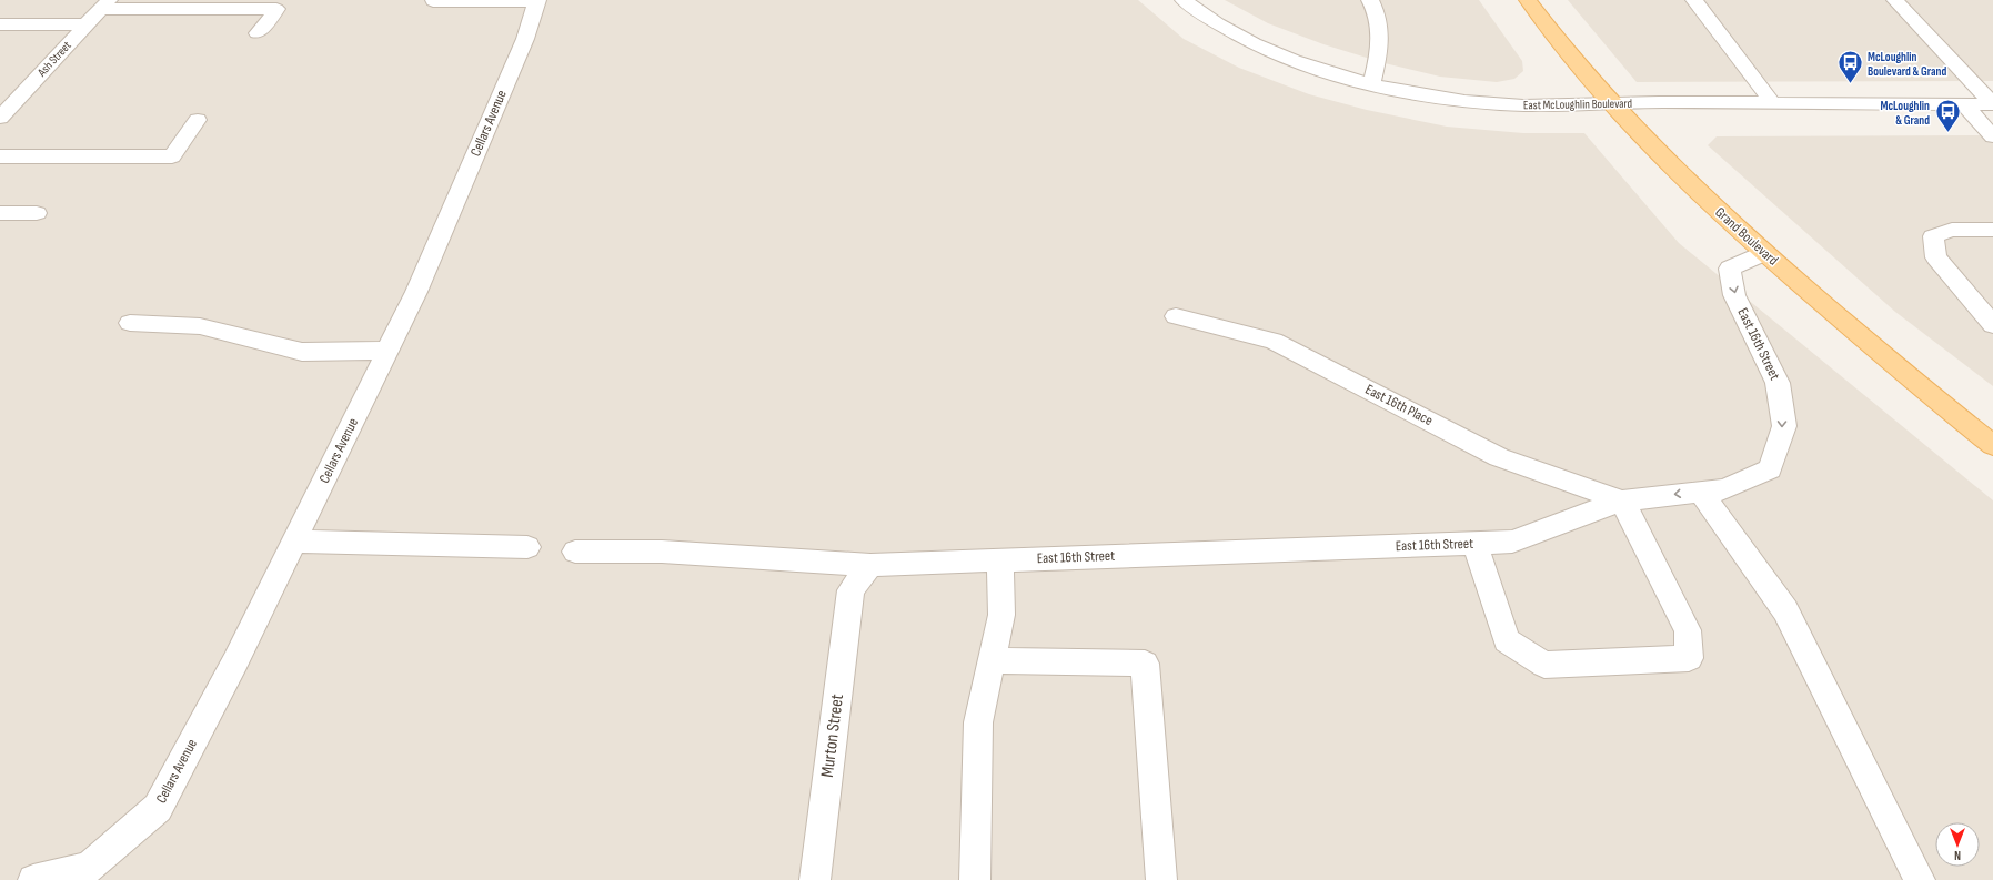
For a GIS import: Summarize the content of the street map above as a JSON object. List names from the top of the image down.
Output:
{
  "streets": {
    "main road": ["Grand Boulevard"],
    "street": [
      "Ash Street",
      "East McLoughlin Boulevard",
      "Cellars Avenue",
      "East 16th Street",
      "East 16th Place",
      "Murton Street"
    ]
  },
  "crossings": [
    ["East McLoughlin Boulevard", "Grand Boulevard"],
    ["Grand Boulevard", "East 16th Street"],
    ["East 16th Street", "East 16th Place"],
    ["East 16th Street", "Murton Street"]
  ],
  "places": {
    "bus stop": ["McLoughlin Boulevard & Grand", "McLoughlin & Grand"]
  },
  "north": "bottom"
}
